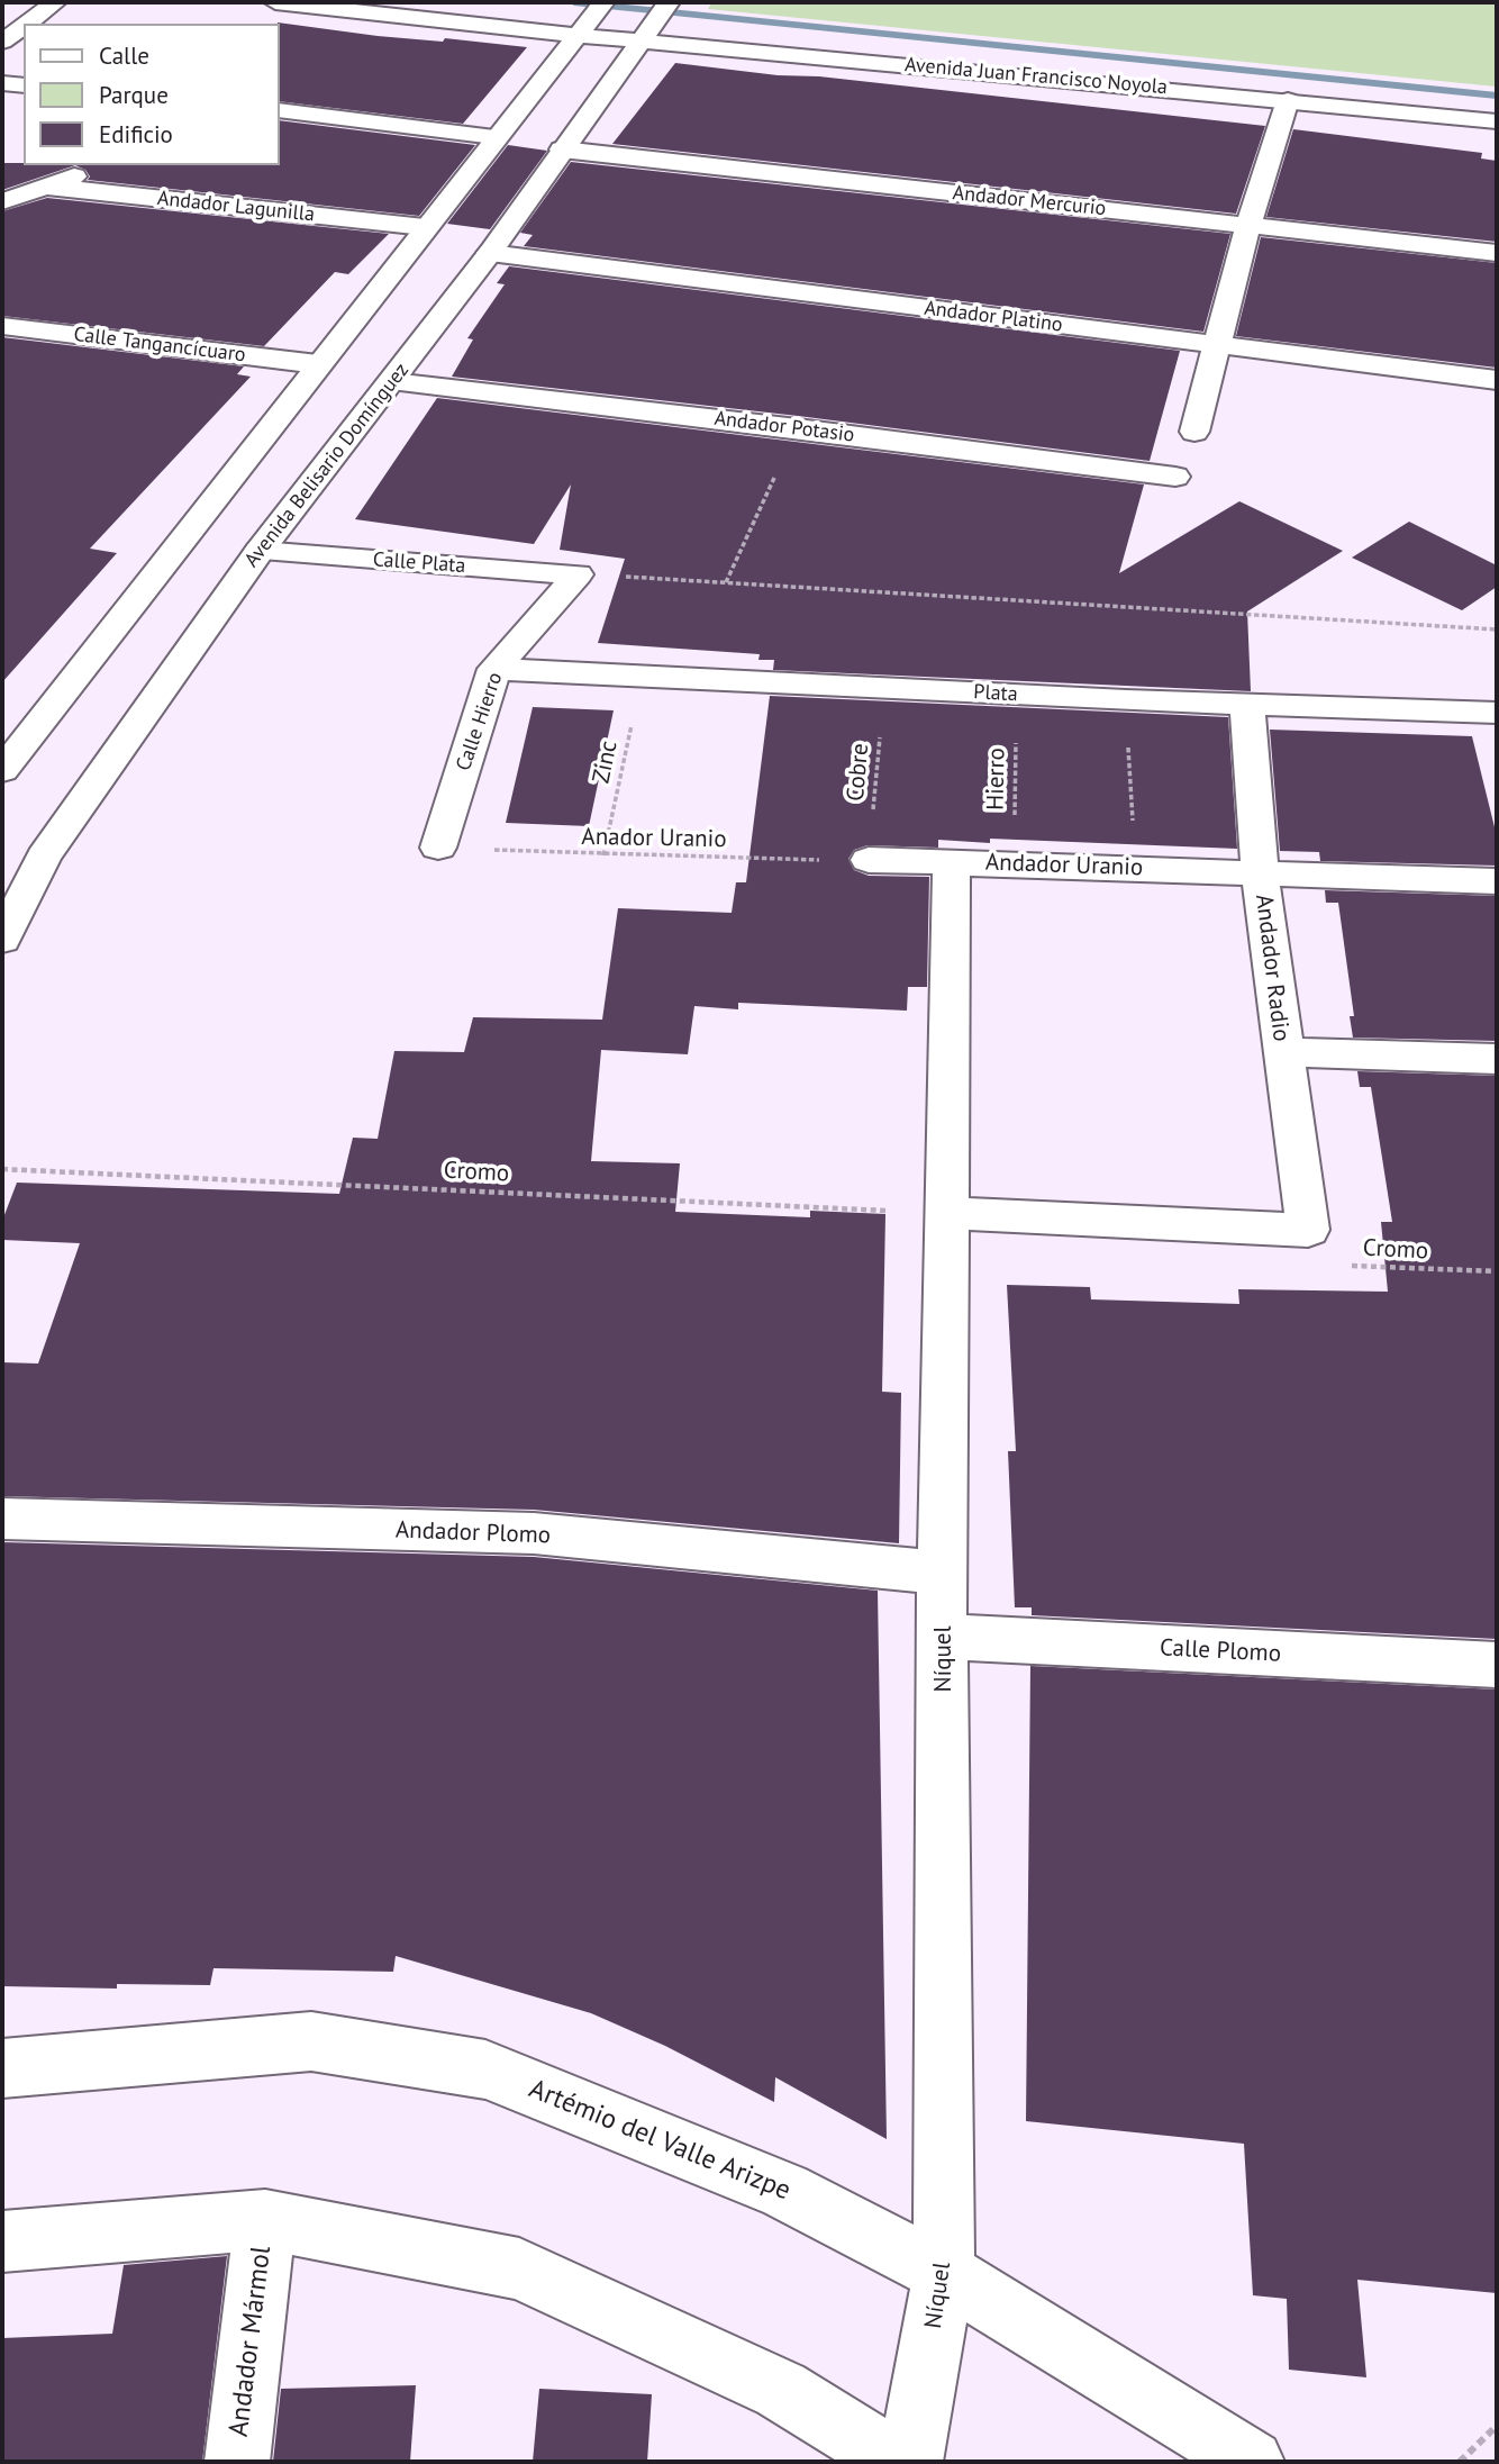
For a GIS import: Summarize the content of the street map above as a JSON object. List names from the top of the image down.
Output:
{
  "streets": {
    "street": [
      "Avenida Juan Francisco Noyola",
      "Andador Mercurio",
      "Andador Lagunilla",
      "Andador Platino",
      "Calle Tangancícuaro",
      "Andador Potasio",
      "Avenida Belisario Domínguez",
      "Calle Plata",
      "Plata",
      "Calle Hierro",
      "Andador Uranio",
      "Andador Radio",
      "Andador Plomo",
      "Calle Plomo",
      "Níquel",
      "Artémio del Valle Arizpe",
      "Andador Mármol"
    ],
    "path": [
      "Zinc",
      "Cobre",
      "Hierro",
      "Anador Uranio",
      "Cromo"
    ]
  },
  "crossings": [
    ["Avenida Juan Francisco Noyola", "Avenida Belisario Domínguez"],
    ["Andador Mercurio", "Avenida Belisario Domínguez"],
    ["Andador Platino", "Avenida Belisario Domínguez"],
    ["Andador Potasio", "Avenida Belisario Domínguez"],
    ["Avenida Belisario Domínguez", "Calle Plata"],
    ["Calle Plata", "Calle Hierro"],
    ["Plata", "Calle Hierro"],
    ["Plata", "Zinc"],
    ["Plata", "Cobre"],
    ["Plata", "Hierro"],
    ["Plata", "Andador Radio"],
    ["Calle Hierro", "Anador Uranio"],
    ["Zinc", "Anador Uranio"],
    ["Cobre", "Anador Uranio"],
    ["Cobre", "Andador Uranio"],
    ["Hierro", "Andador Uranio"],
    ["Anador Uranio", "Andador Uranio"],
    ["Andador Uranio", "Andador Radio"],
    ["Andador Uranio", "Níquel"],
    ["Andador Radio", "Cromo"],
    ["Cromo", "Níquel"],
    ["Andador Plomo", "Níquel"],
    ["Calle Plomo", "Níquel"],
    ["Níquel", "Artémio del Valle Arizpe"]
  ],
  "legend": ["Calle", "Parque", "Edificio"]
}
